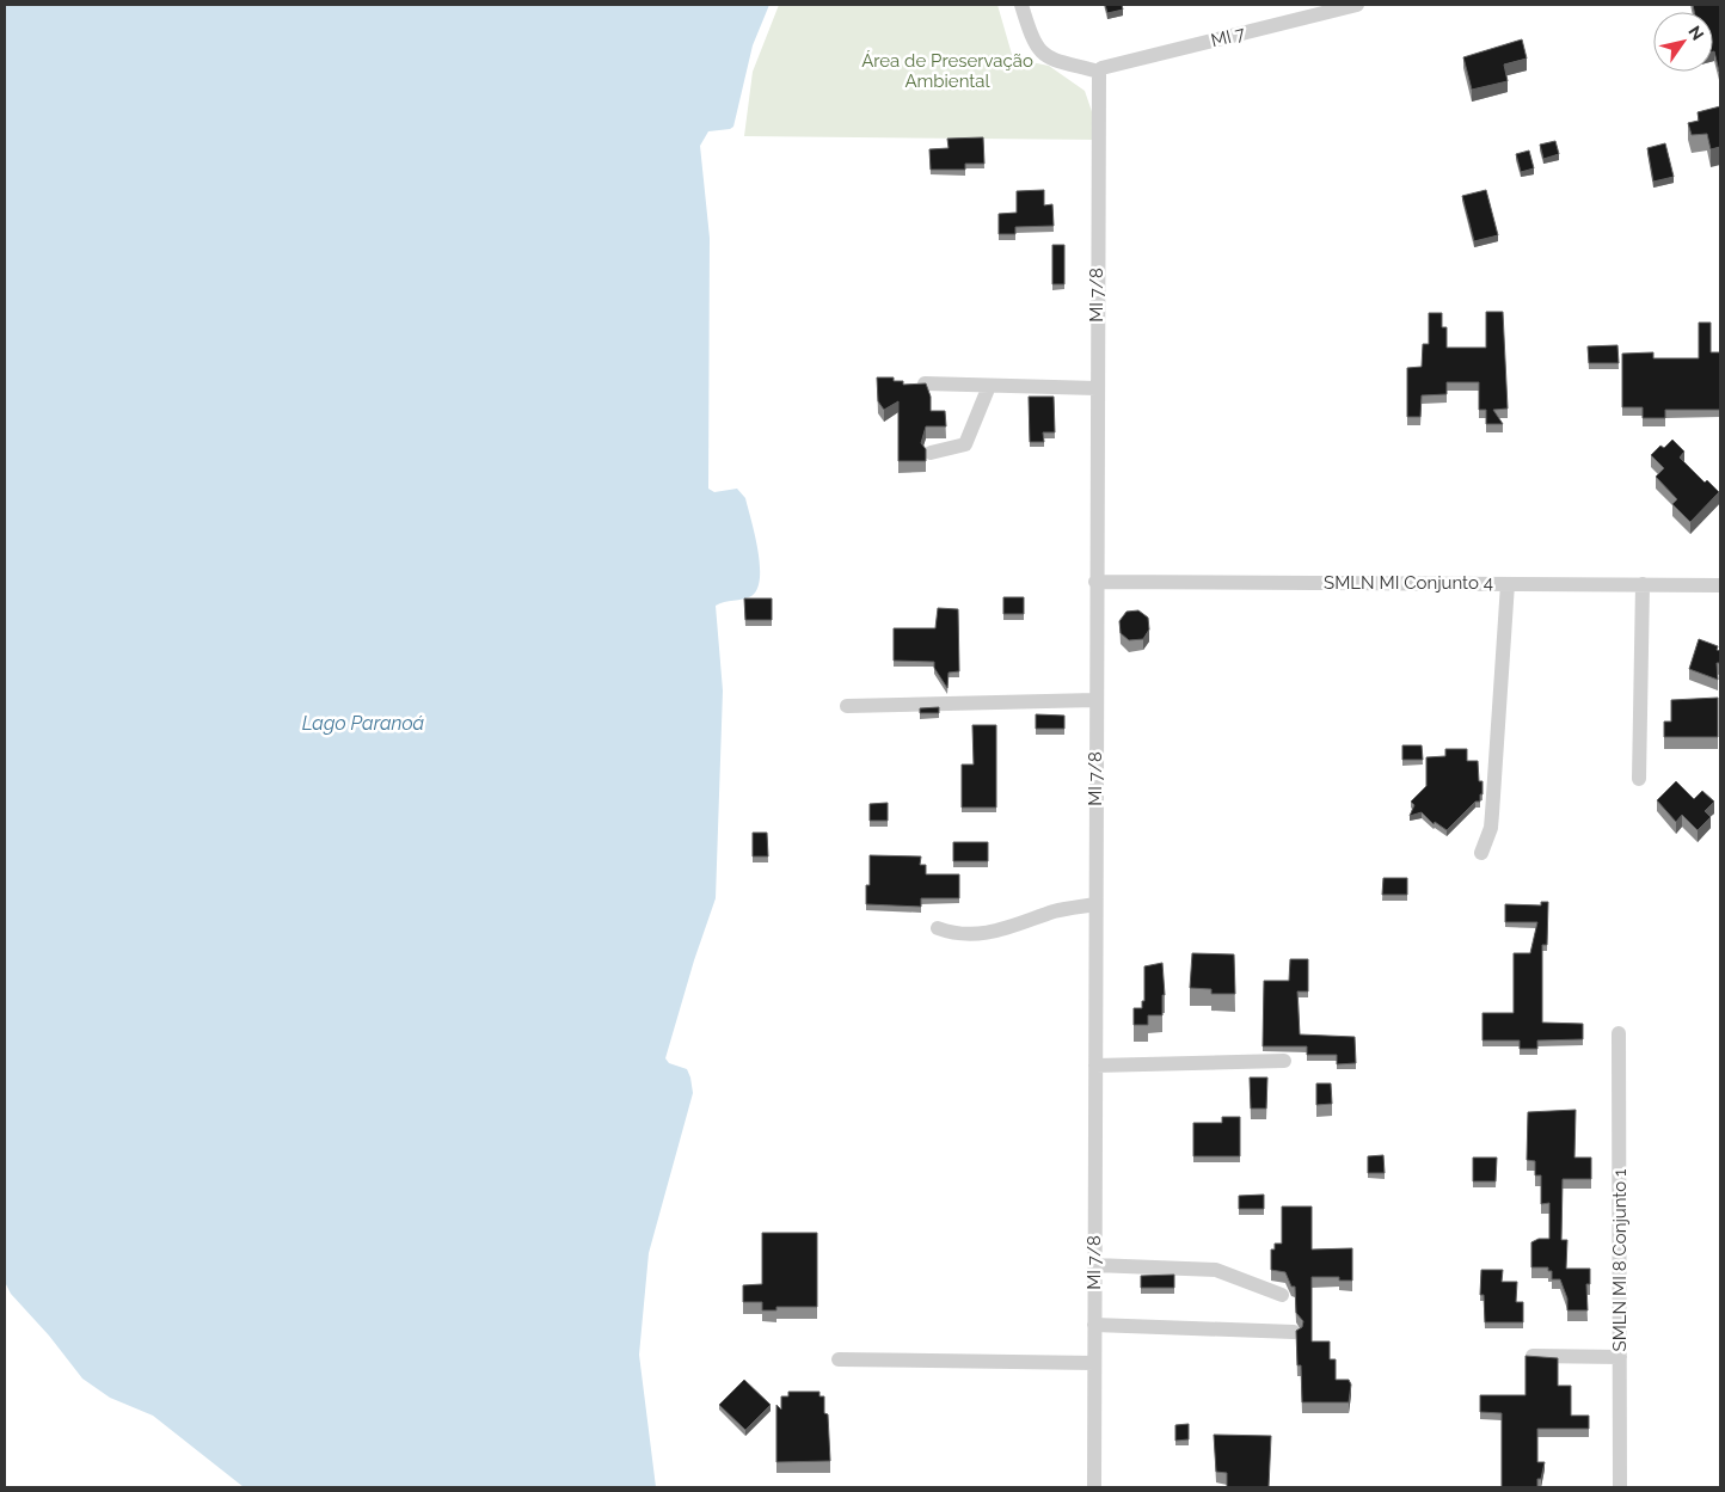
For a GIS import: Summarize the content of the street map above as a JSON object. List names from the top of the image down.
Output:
{
  "streets": {
    "street": [
      "MI 7",
      "MI 7/8",
      "SMLN MI Conjunto 4",
      "SMLN MI 8 Conjunto 1"
    ]
  },
  "crossings": [
    ["MI 7", "MI 7/8"],
    ["MI 7/8", "SMLN MI Conjunto 4"]
  ],
  "water": ["Lago Paranoá"],
  "parks": ["Área de Preservação Ambiental"],
  "north": "top right"
}
